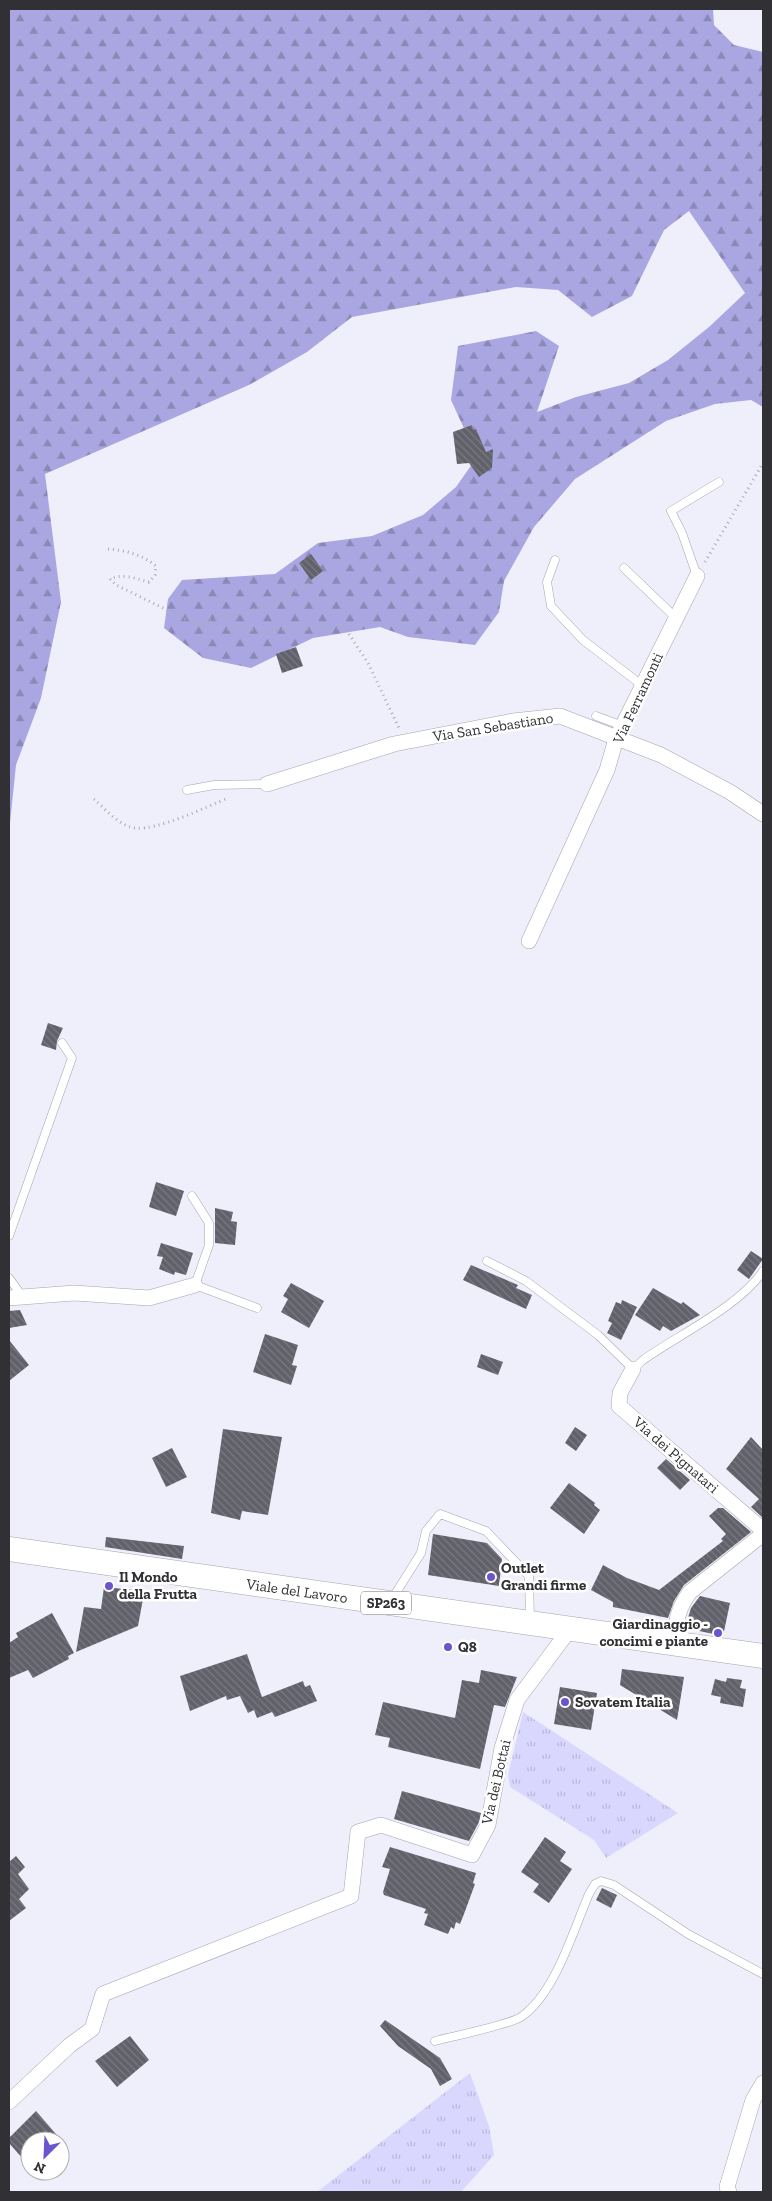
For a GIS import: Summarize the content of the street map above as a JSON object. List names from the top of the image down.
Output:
{
  "streets": {
    "main road": ["Viale del Lavoro", "SP263"],
    "street": [
      "Via Ferramonti",
      "Via San Sebastiano",
      "Via dei Pignatari",
      "Via dei Bottai"
    ]
  },
  "crossings": [
    ["Via Ferramonti", "Via San Sebastiano"],
    ["Via dei Pignatari", "Viale del Lavoro"],
    ["Viale del Lavoro", "Via dei Bottai"]
  ],
  "places": [
    "Outlet Grandi firme",
    "Il Mondo della Frutta",
    "Giardinaggio - concimi e piante",
    "Q8",
    "Sovatem Italia"
  ],
  "north": "bottom left"
}
